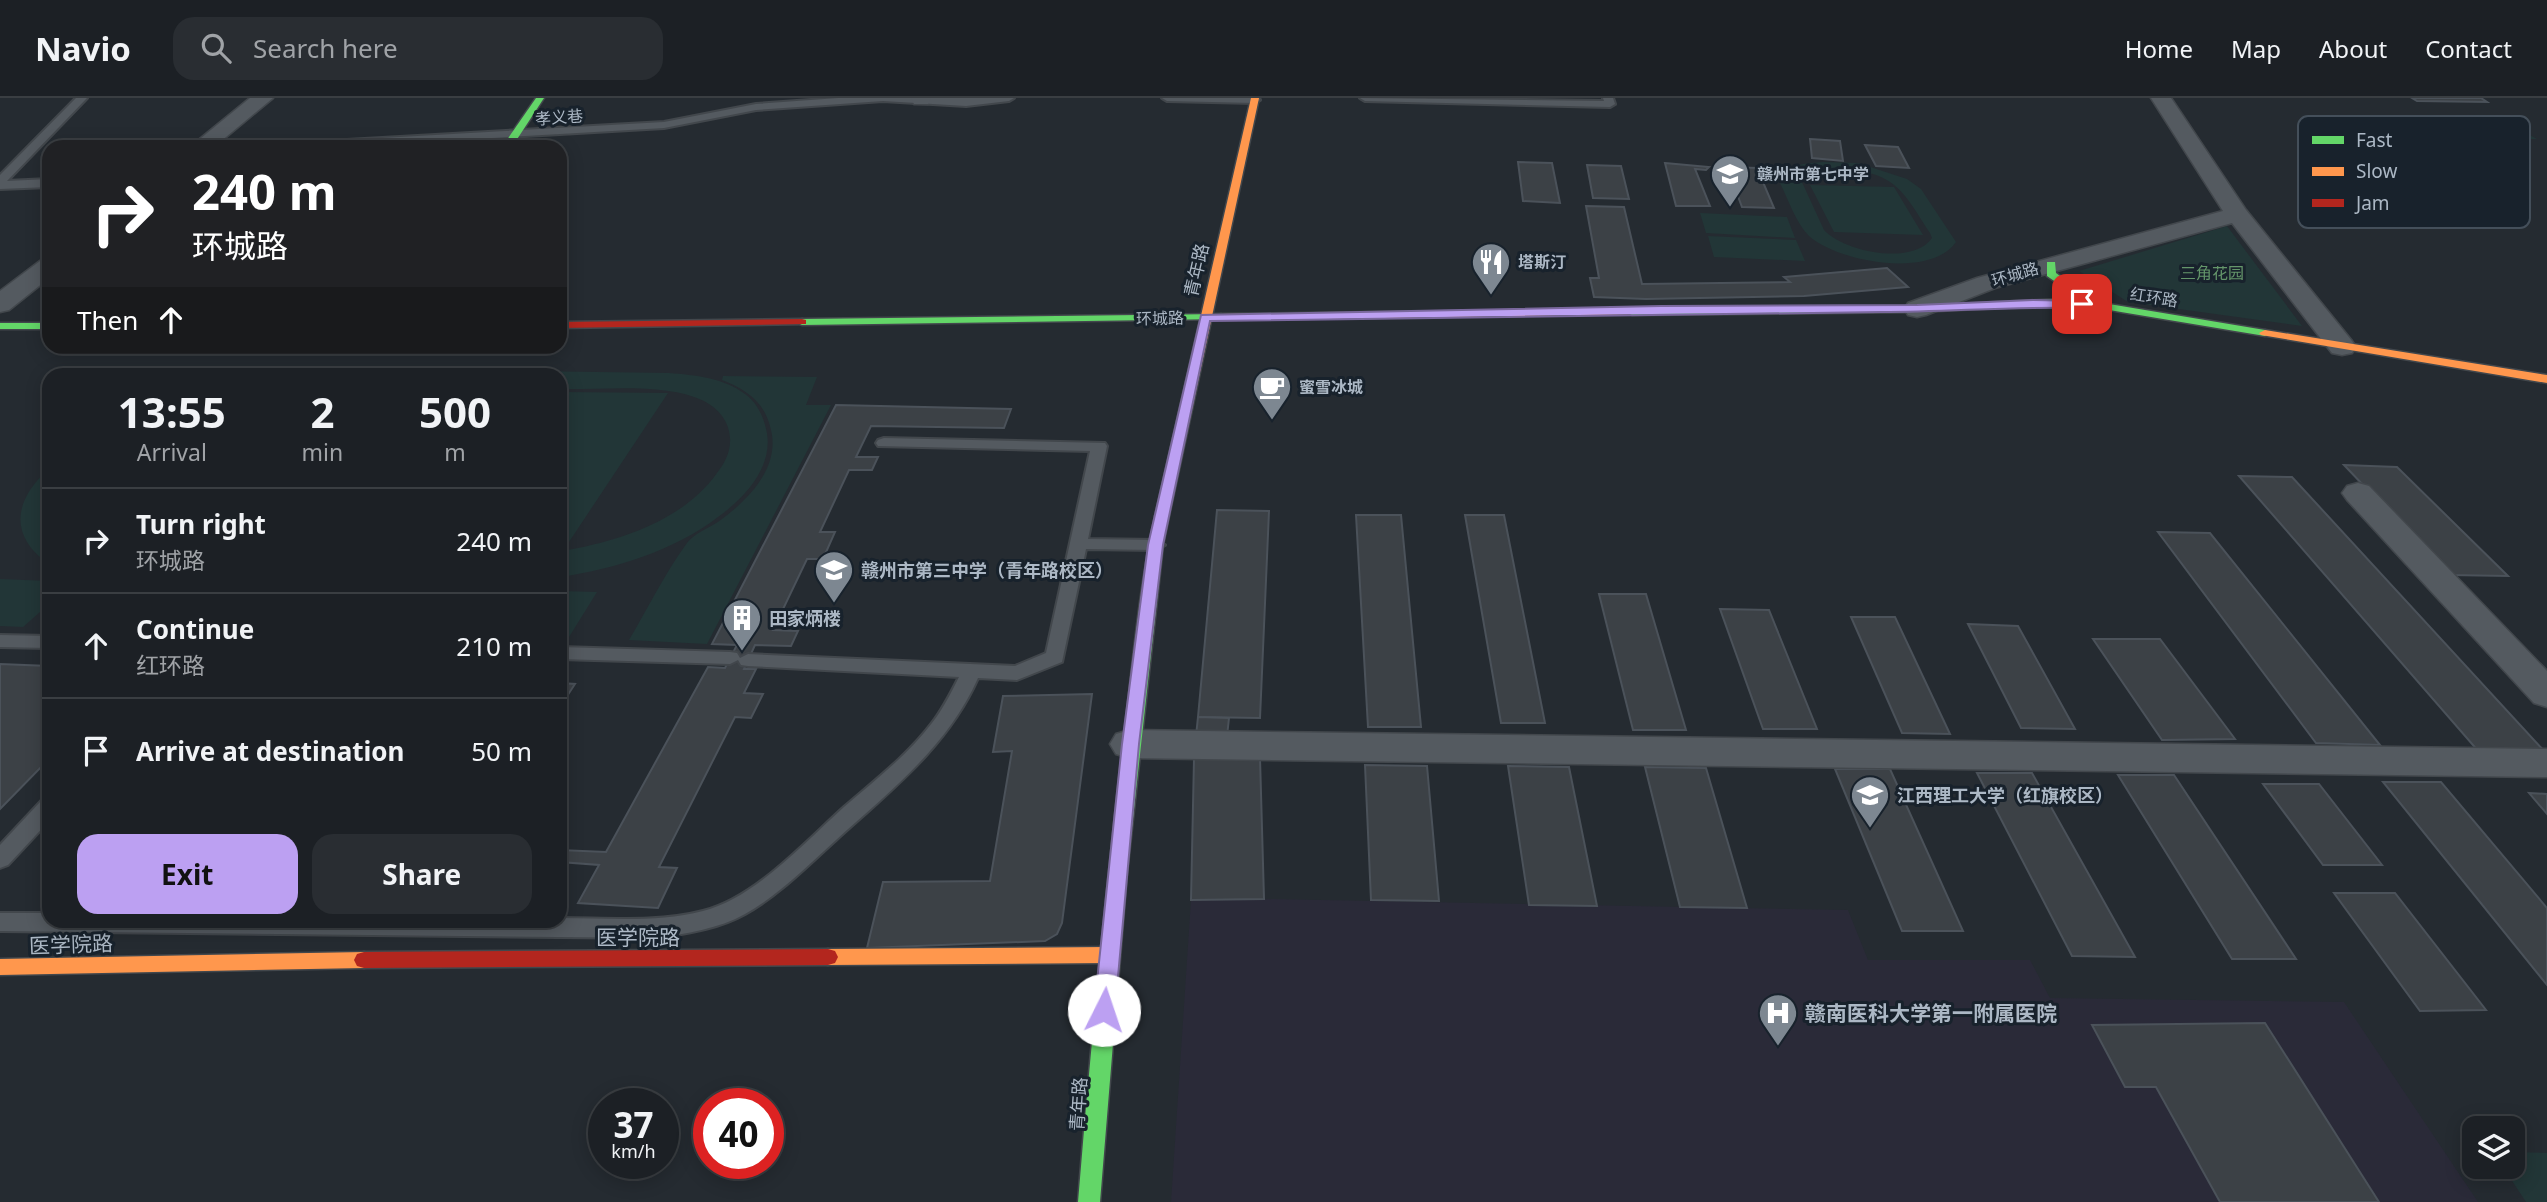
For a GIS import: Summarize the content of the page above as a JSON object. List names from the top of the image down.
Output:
{
  "streets": {
    "street": [
      "青年路",
      "环城路",
      "红环路",
      "医学院路"
    ],
    "lane": ["孝义巷"]
  },
  "crossings": [
    ["青年路", "环城路"],
    ["青年路", "医学院路"],
    ["环城路", "红环路"]
  ],
  "parks": ["三角花园"],
  "places": {
    "school or university": ["赣州市第七中学", "赣州市第三中学（青年路校区）", "江西理工大学（红旗校区）"],
    "restaurant": ["塔斯汀"],
    "cafe": ["蜜雪冰城"],
    "building": ["田家炳楼"],
    "hospital": ["赣南医科大学第一附属医院"]
  },
  "legend": ["Fast", "Slow", "Jam"],
  "page": {
    "header": "Navio",
    "search": "Search here",
    "nav": [
      "Home",
      "Map",
      "About",
      "Contact"
    ],
    "turn": ["240 m", "环城路"],
    "then": "Then",
    "eta": [
      "13:55",
      "Arrival",
      "2",
      "min",
      "500",
      "m"
    ],
    "list": [
      {
        "name": "Turn right",
        "note": "环城路",
        "value": "240 m"
      },
      {
        "name": "Continue",
        "note": "红环路",
        "value": "210 m"
      },
      {
        "name": "Arrive at destination",
        "value": "50 m"
      }
    ],
    "buttons": ["Exit", "Share"],
    "speed": "37 km/h",
    "limit": "40"
  }
}
